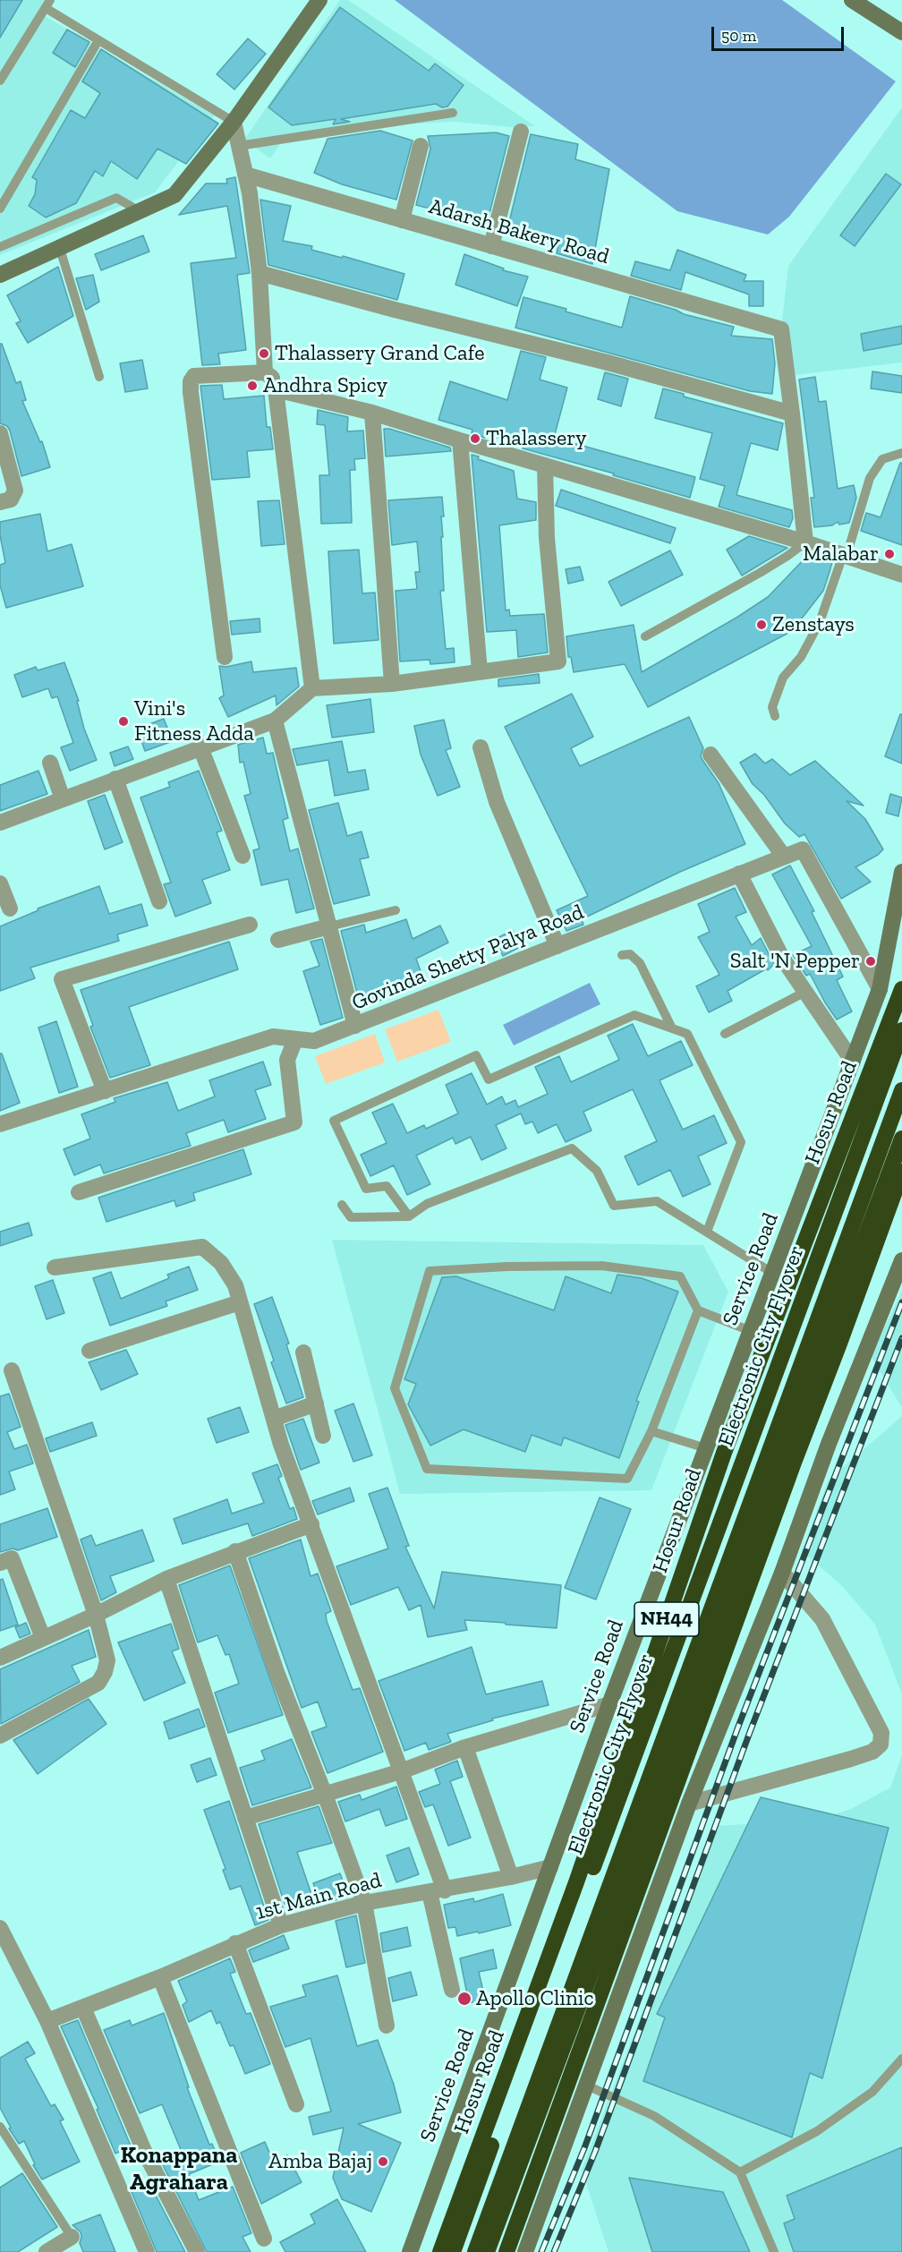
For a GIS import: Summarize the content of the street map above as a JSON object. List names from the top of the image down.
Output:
{
  "streets": {
    "highway": ["Hosur Road", "Electronic City Flyover", "NH44"],
    "street": [
      "Adarsh Bakery Road",
      "Govinda Shetty Palya Road",
      "Service Road",
      "1st Main Road"
    ]
  },
  "crossings": [
    ["Govinda Shetty Palya Road", "Service Road"],
    ["Service Road", "1st Main Road"]
  ],
  "districts": ["Konappana Agrahara"],
  "places": [
    "Thalassery Grand Cafe",
    "Andhra Spicy",
    "Thalassery",
    "Malabar",
    "Zenstays",
    "Vini's Fitness Adda",
    "Salt 'N Pepper",
    "Apollo Clinic",
    "Amba Bajaj"
  ],
  "scale_bar": "50 m"
}
